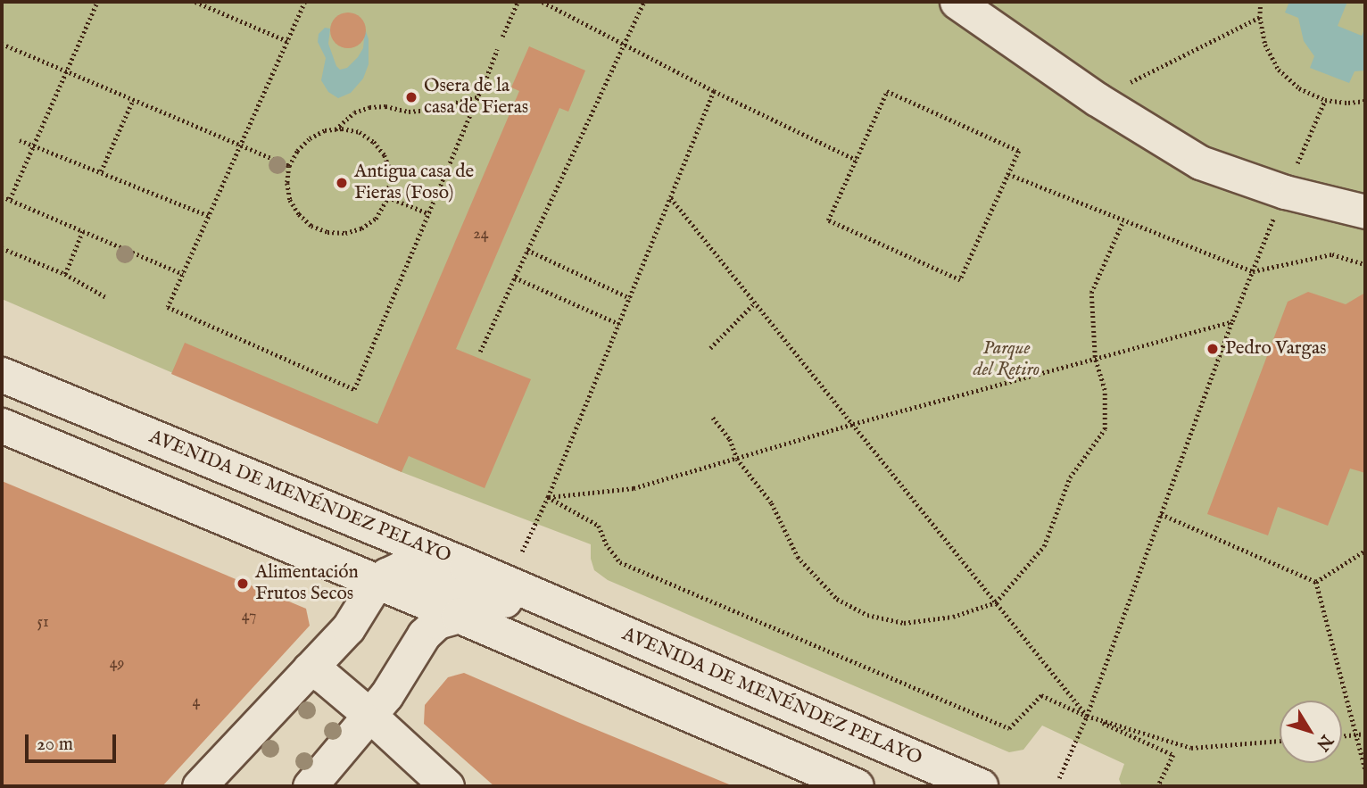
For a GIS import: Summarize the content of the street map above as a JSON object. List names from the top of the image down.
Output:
{
  "streets": {
    "main road": ["AVENIDA DE MENÉNDEZ PELAYO"]
  },
  "parks": ["Parque del Retiro"],
  "places": [
    "Osera de la casa de Fieras",
    "Antigua casa de Fieras (Foso)",
    "Pedro Vargas",
    "Alimentación Frutos Secos"
  ],
  "house_numbers": [
    "24",
    "47",
    "51",
    "49",
    "4"
  ],
  "scale_bar": "20 m",
  "north": "bottom right"
}
